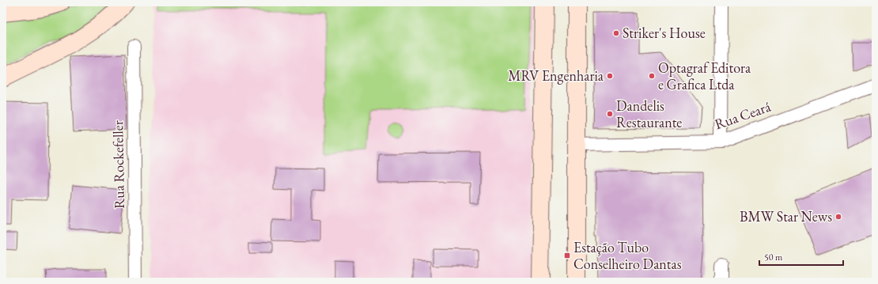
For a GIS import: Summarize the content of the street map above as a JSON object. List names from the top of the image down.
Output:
{
  "streets": {
    "street": ["Rua Ceará", "Rua Rockefeller"]
  },
  "places": {
    "other": [
      "Striker's House",
      "MRV Engenharia",
      "Optagraf Editora e Grafica Ltda",
      "Dandelis Restaurante",
      "BMW Star News"
    ],
    "transit": ["Estação Tubo Conselheiro Dantas"]
  },
  "scale_bar": "50 m"
}
